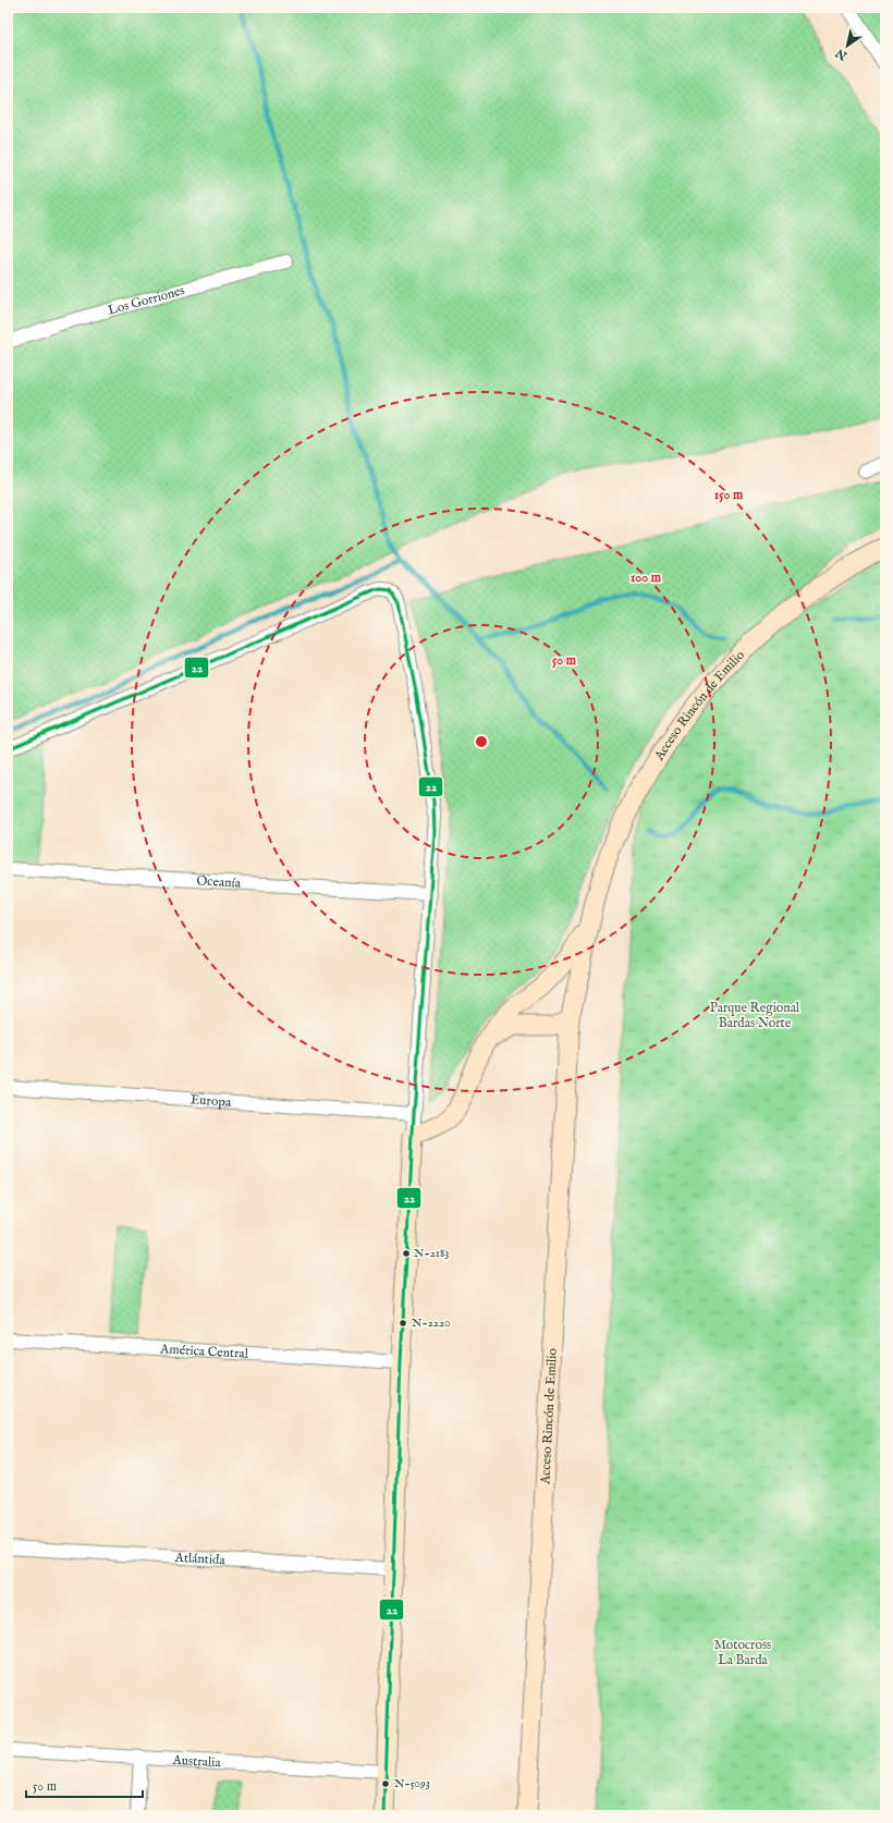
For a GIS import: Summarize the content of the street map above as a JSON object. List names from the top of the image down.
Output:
{
  "streets": {
    "street": [
      "Los Gorriones",
      "Acceso Rincón de Emilio",
      "Oceanía",
      "Europa",
      "América Central",
      "Atlántida",
      "Australia"
    ]
  },
  "parks": ["Parque Regional Bardas Norte", "Motocross La Barda"],
  "places": ["N-2183", "N-2220", "N-5093"],
  "lines": ["transit line 22"],
  "scale_bar": "50 m",
  "north": "bottom left",
  "rings": ["150 m", "100 m", "50 m"]
}
